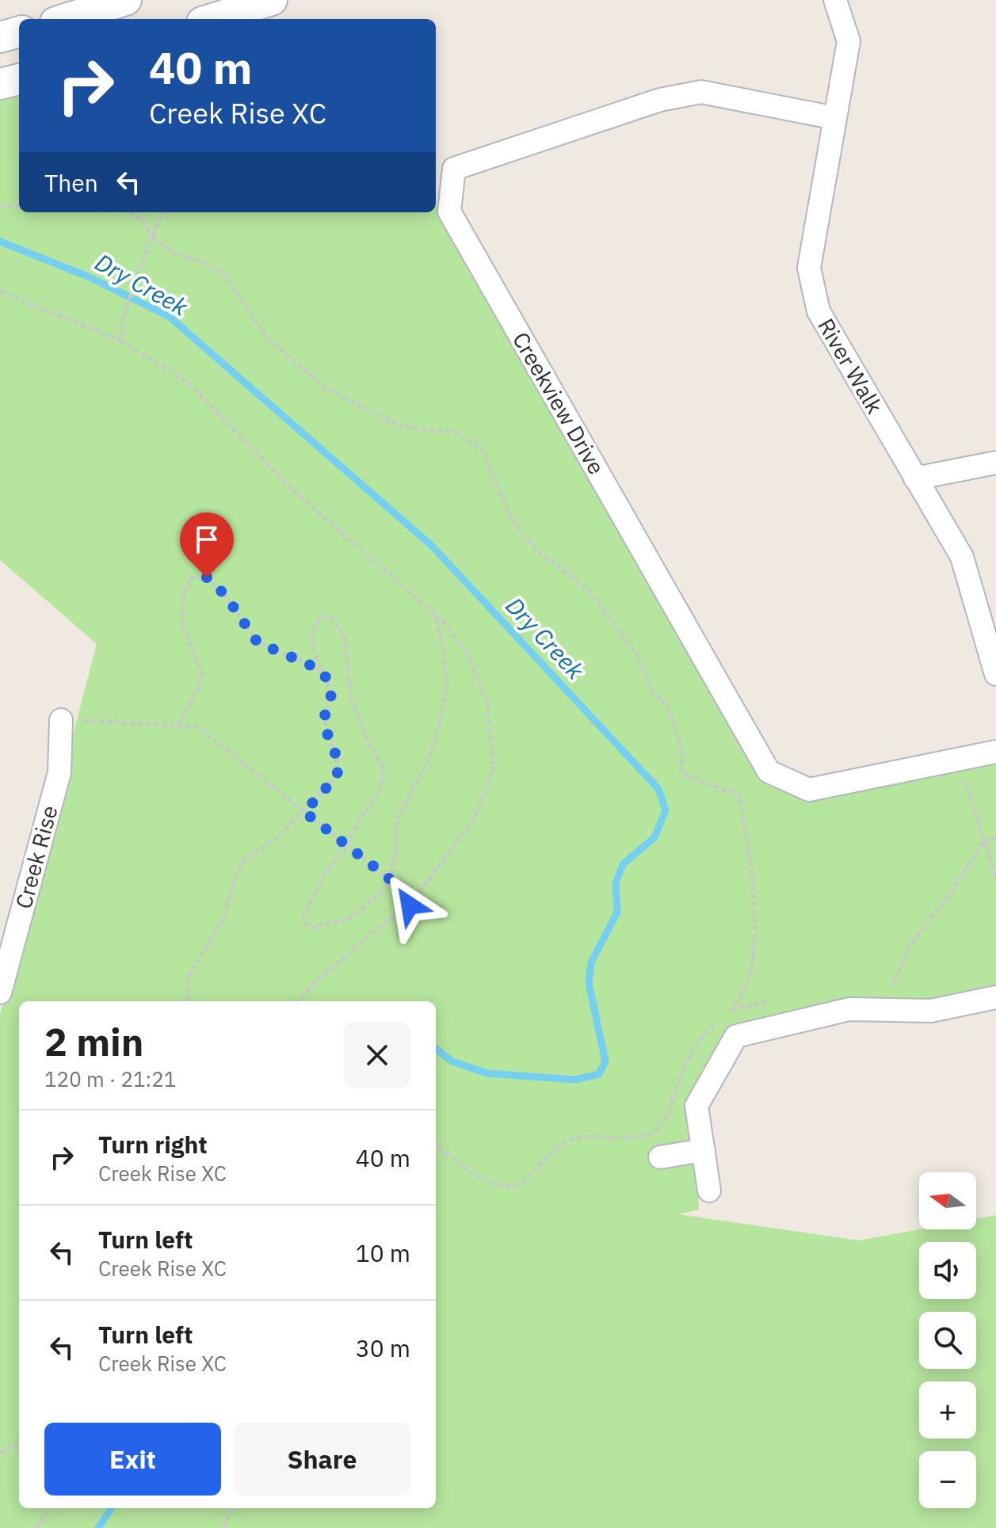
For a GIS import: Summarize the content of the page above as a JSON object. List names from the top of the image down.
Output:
{
  "streets": {
    "street": ["River Walk", "Creekview Drive", "Creek Rise"]
  },
  "crossings": [
    ["River Walk", "Creekview Drive"]
  ],
  "water": ["Dry Creek"],
  "north": "left",
  "page": {
    "turn": ["40 m", "Creek Rise XC"],
    "then": "Then",
    "heading": ["2 min", "120 m · 21:21"],
    "list": [
      {
        "name": "Turn right",
        "note": "Creek Rise XC",
        "value": "40 m"
      },
      {
        "name": "Turn left",
        "note": "Creek Rise XC",
        "value": "10 m"
      },
      {
        "name": "Turn left",
        "note": "Creek Rise XC",
        "value": "30 m"
      }
    ],
    "map_buttons": ["+", "−"],
    "buttons": ["Exit", "Share"]
  }
}
